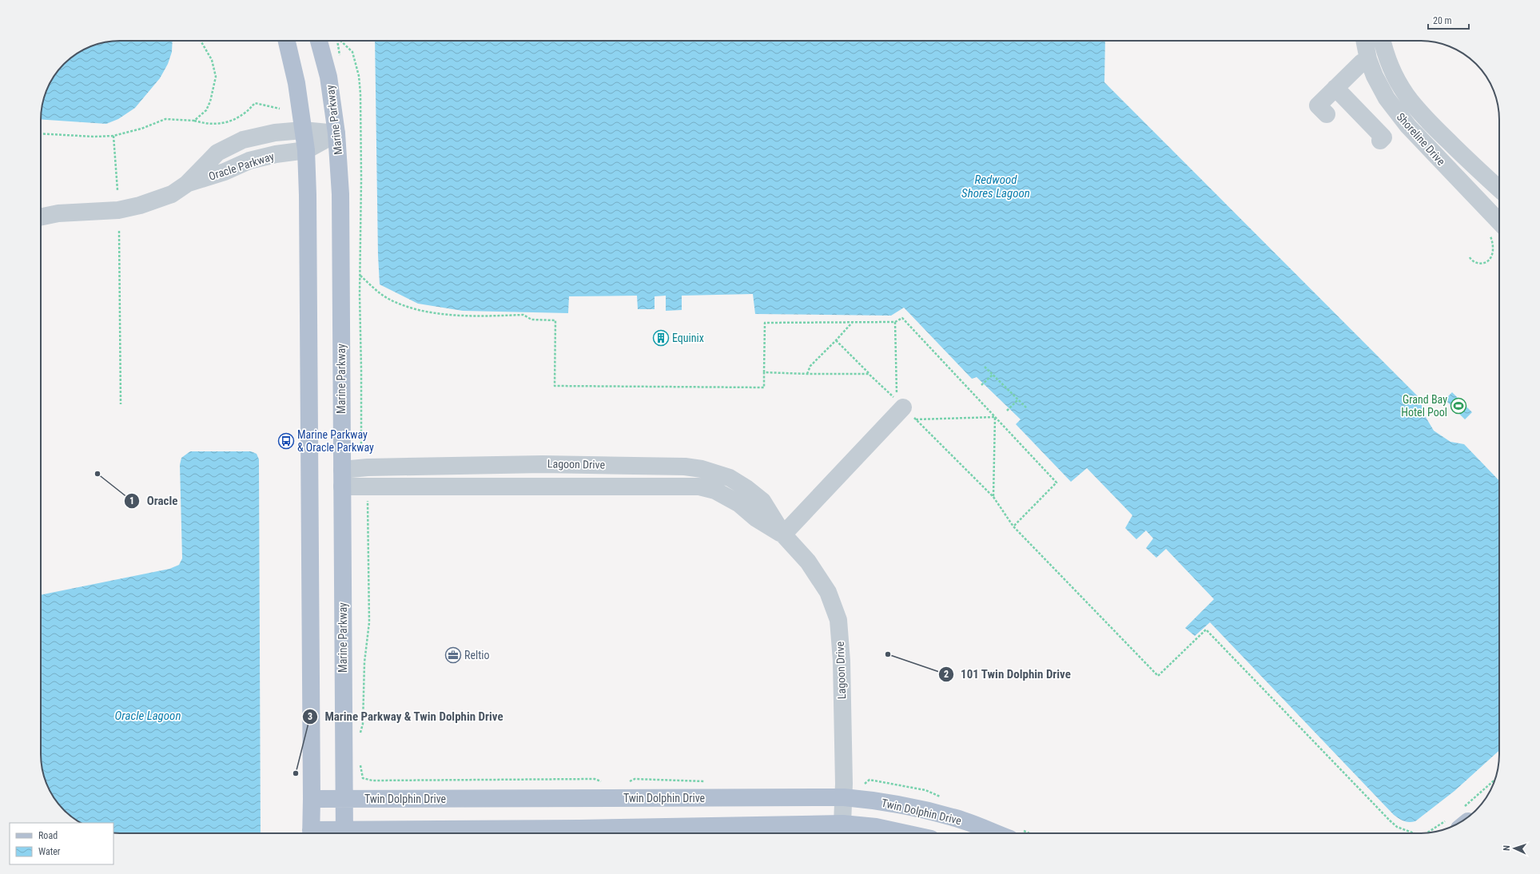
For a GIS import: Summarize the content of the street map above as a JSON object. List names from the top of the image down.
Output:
{
  "streets": {
    "main road": ["Marine Parkway", "Twin Dolphin Drive"],
    "street": ["Shoreline Drive", "Oracle Parkway", "Lagoon Drive"]
  },
  "crossings": [
    ["Marine Parkway", "Oracle Parkway"],
    ["Marine Parkway", "Lagoon Drive"],
    ["Marine Parkway", "Twin Dolphin Drive"],
    ["Lagoon Drive", "Twin Dolphin Drive"]
  ],
  "water": ["Redwood Shores Lagoon", "Oracle Lagoon"],
  "places": {
    "building": ["Equinix"],
    "sports": ["Grand Bay Hotel Pool"],
    "bus stop": ["Marine Parkway & Oracle Parkway"],
    "other": ["Oracle", "101 Twin Dolphin Drive", "Marine Parkway & Twin Dolphin Drive"],
    "office": ["Reltio"]
  },
  "legend": ["Road", "Water"],
  "scale_bar": "20 m",
  "north": "left"
}
